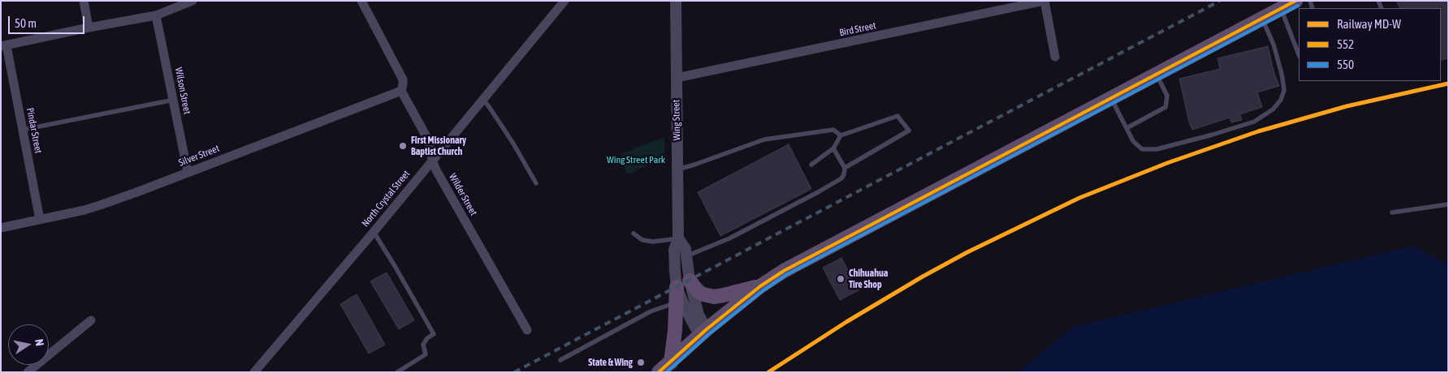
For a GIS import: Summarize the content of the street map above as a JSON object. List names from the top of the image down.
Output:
{
  "streets": {
    "street": [
      "Bird Street",
      "Wilson Street",
      "Wing Street",
      "Pindar Street",
      "Silver Street",
      "Wilder Street",
      "North Crystal Street"
    ]
  },
  "crossings": [
    ["Bird Street", "Wing Street"],
    ["Wilson Street", "Silver Street"],
    ["Pindar Street", "Silver Street"],
    ["Silver Street", "Wilder Street"],
    ["Wilder Street", "North Crystal Street"]
  ],
  "parks": ["Wing Street Park"],
  "places": ["First Missionary Baptist Church", "Chihuahua Tire Shop", "State & Wing"],
  "lines": ["transit line 552", "transit line 550", "rail line MD-W"],
  "legend": ["Railway MD-W", "552", "550"],
  "scale_bar": "50 m",
  "north": "right"
}
